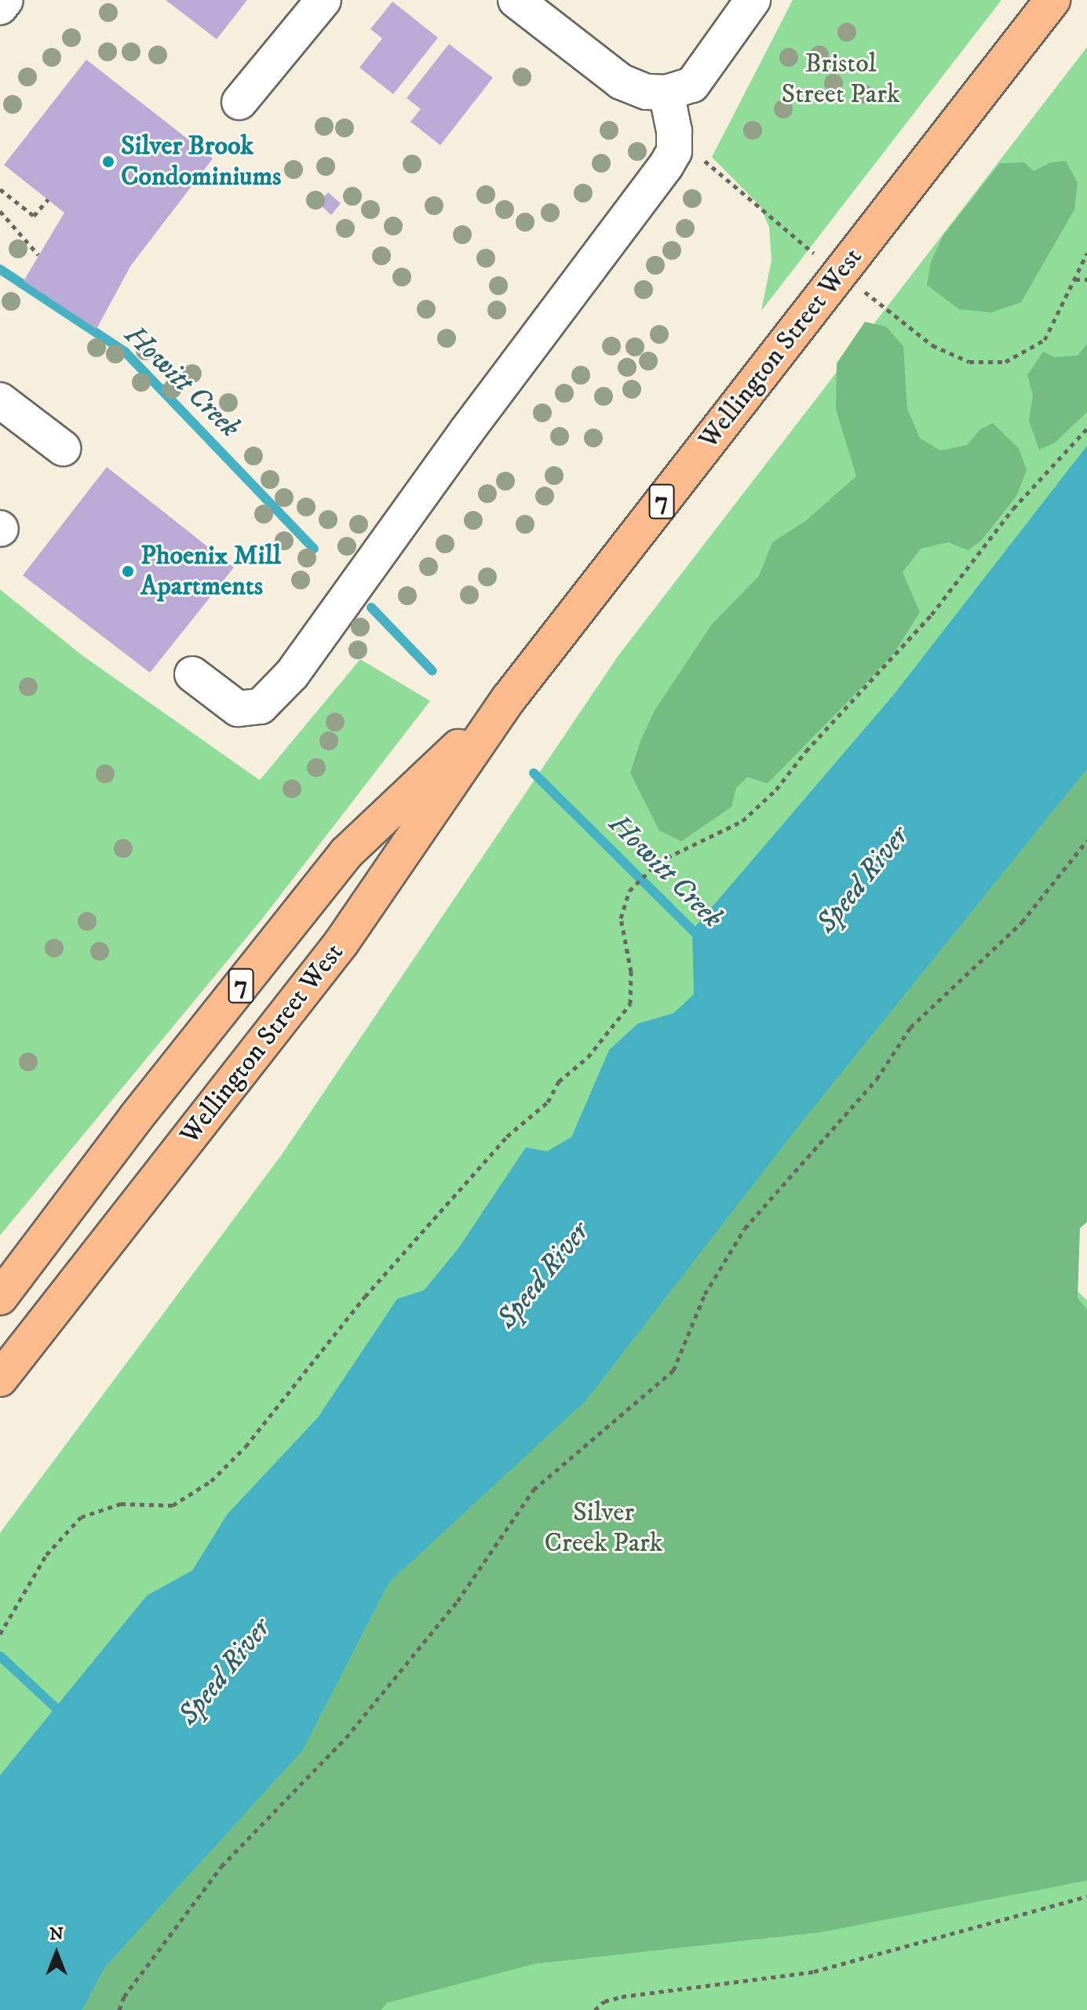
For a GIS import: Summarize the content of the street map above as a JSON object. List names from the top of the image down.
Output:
{
  "streets": {
    "main road": ["Wellington Street West", "7"]
  },
  "water": ["Howitt Creek", "Speed River"],
  "parks": ["Bristol Street Park", "Silver Creek Park"],
  "places": ["Silver Brook Condominiums", "Phoenix Mill Apartments"],
  "north": "top"
}
